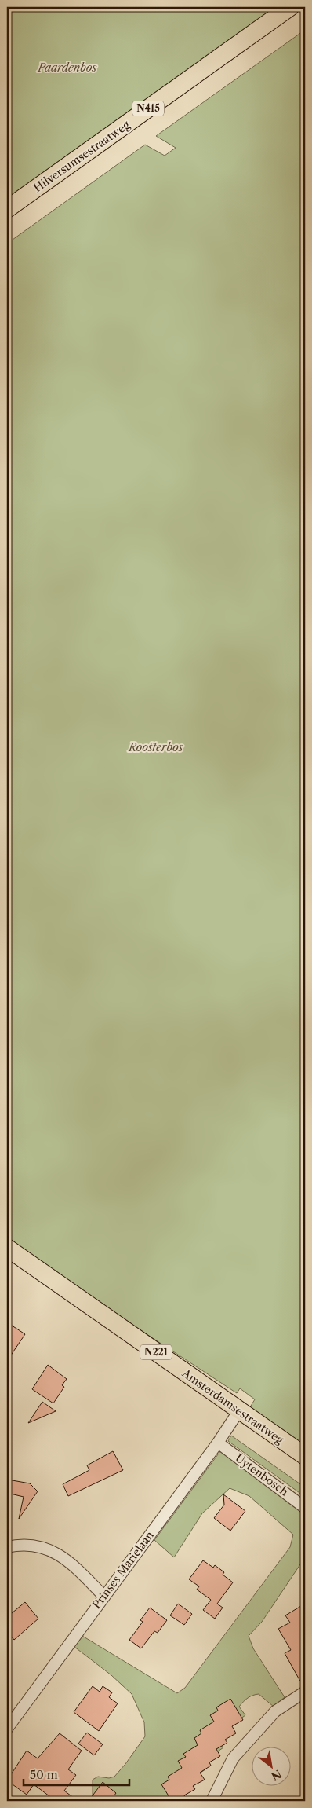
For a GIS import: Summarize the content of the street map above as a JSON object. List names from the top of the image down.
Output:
{
  "streets": {
    "main road": [
      "N415",
      "Hilversumsestraatweg",
      "N221",
      "Amsterdamsestraatweg"
    ],
    "street": ["Uytenbosch", "Prinses Marielaan"]
  },
  "crossings": [
    ["Amsterdamsestraatweg", "Prinses Marielaan"],
    ["Uytenbosch", "Prinses Marielaan"]
  ],
  "parks": ["Paardenbos", "Roosterbos"],
  "scale_bar": "50 m",
  "north": "bottom right"
}
